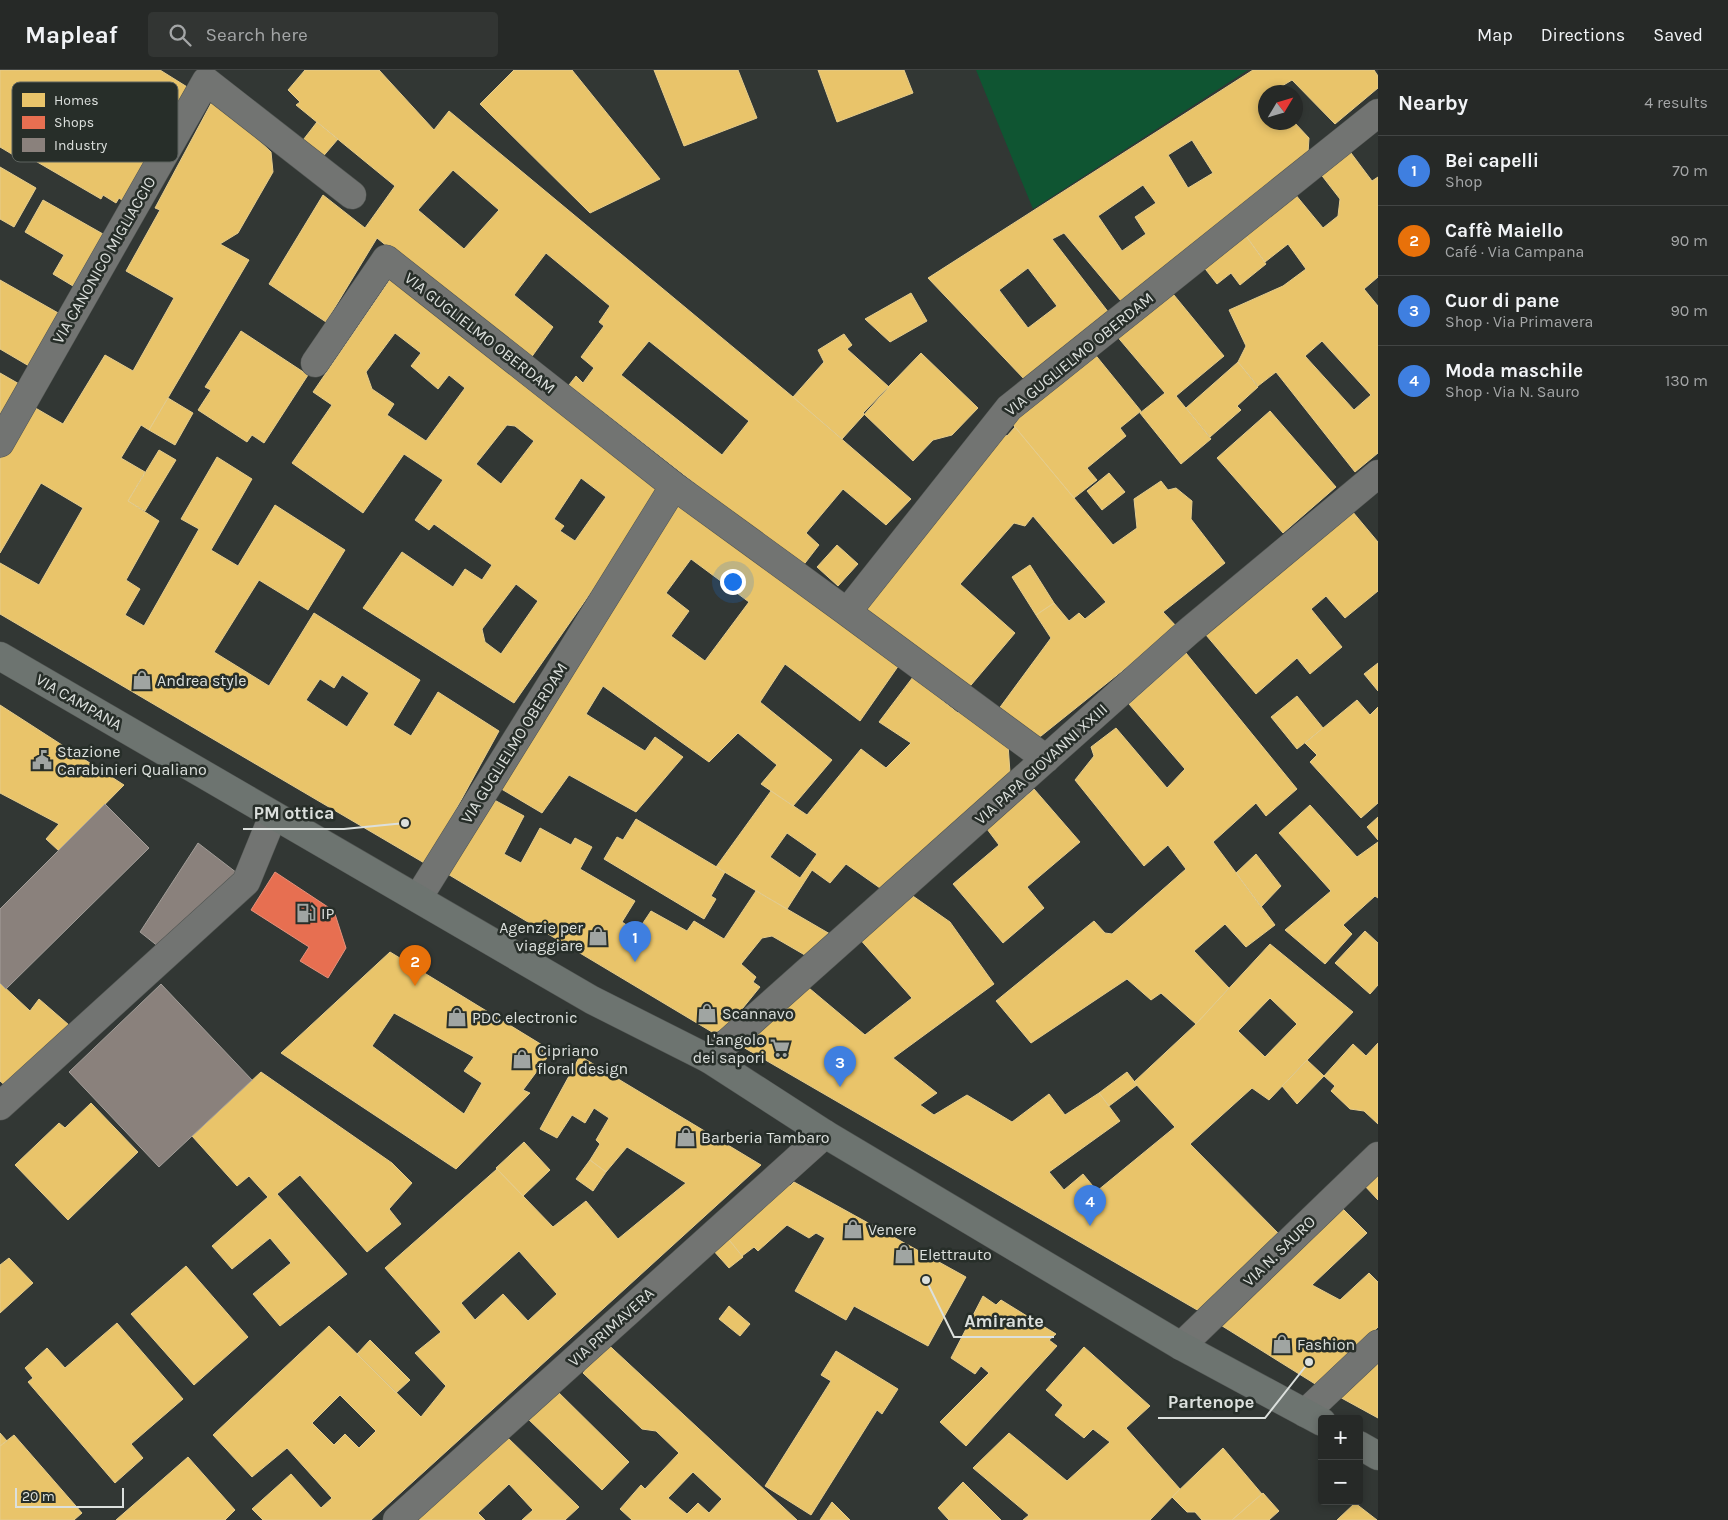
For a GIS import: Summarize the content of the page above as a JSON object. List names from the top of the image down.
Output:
{
  "streets": {
    "main road": ["VIA CAMPANA"],
    "street": [
      "VIA CANONICO MIGLIACCIO",
      "VIA GUGLIELMO OBERDAM",
      "VIA PAPA GIOVANNI XXIII",
      "VIA N. SAURO",
      "VIA PRIMAVERA"
    ]
  },
  "crossings": [
    ["VIA GUGLIELMO OBERDAM", "VIA CAMPANA"],
    ["VIA CAMPANA", "VIA PAPA GIOVANNI XXIII"],
    ["VIA CAMPANA", "VIA N. SAURO"],
    ["VIA CAMPANA", "VIA PRIMAVERA"]
  ],
  "places": {
    "shop": [
      "Andrea style",
      "Agenzie per viaggiare",
      "Scannavo",
      "PDC electronic",
      "Cipriano floral design",
      "Barberia Tambaro",
      "Venere",
      "Elettrauto",
      "Fashion"
    ],
    "public building": ["Stazione Carabinieri Qualiano"],
    "other": ["PM ottica", "Amirante", "Partenope"],
    "fuel station": ["IP"],
    "supermarket": ["L'angolo dei sapori"]
  },
  "legend": ["Homes", "Shops", "Industry"],
  "scale_bar": "20 m",
  "north": "top right",
  "page": {
    "header": "Mapleaf",
    "search": "Search here",
    "nav": ["Map", "Directions", "Saved"],
    "heading": ["Nearby", "4 results"],
    "list": [
      {
        "mark": "1",
        "name": "Bei capelli",
        "note": "Shop",
        "value": "70 m"
      },
      {
        "mark": "2",
        "name": "Caffè Maiello",
        "note": "Café · Via Campana",
        "value": "90 m"
      },
      {
        "mark": "3",
        "name": "Cuor di pane",
        "note": "Shop · Via Primavera",
        "value": "90 m"
      },
      {
        "mark": "4",
        "name": "Moda maschile",
        "note": "Shop · Via N. Sauro",
        "value": "130 m"
      }
    ],
    "pins": [
      "1",
      "2",
      "3",
      "4"
    ],
    "map_buttons": ["+", "−"],
    "scale": "20 m"
  }
}
